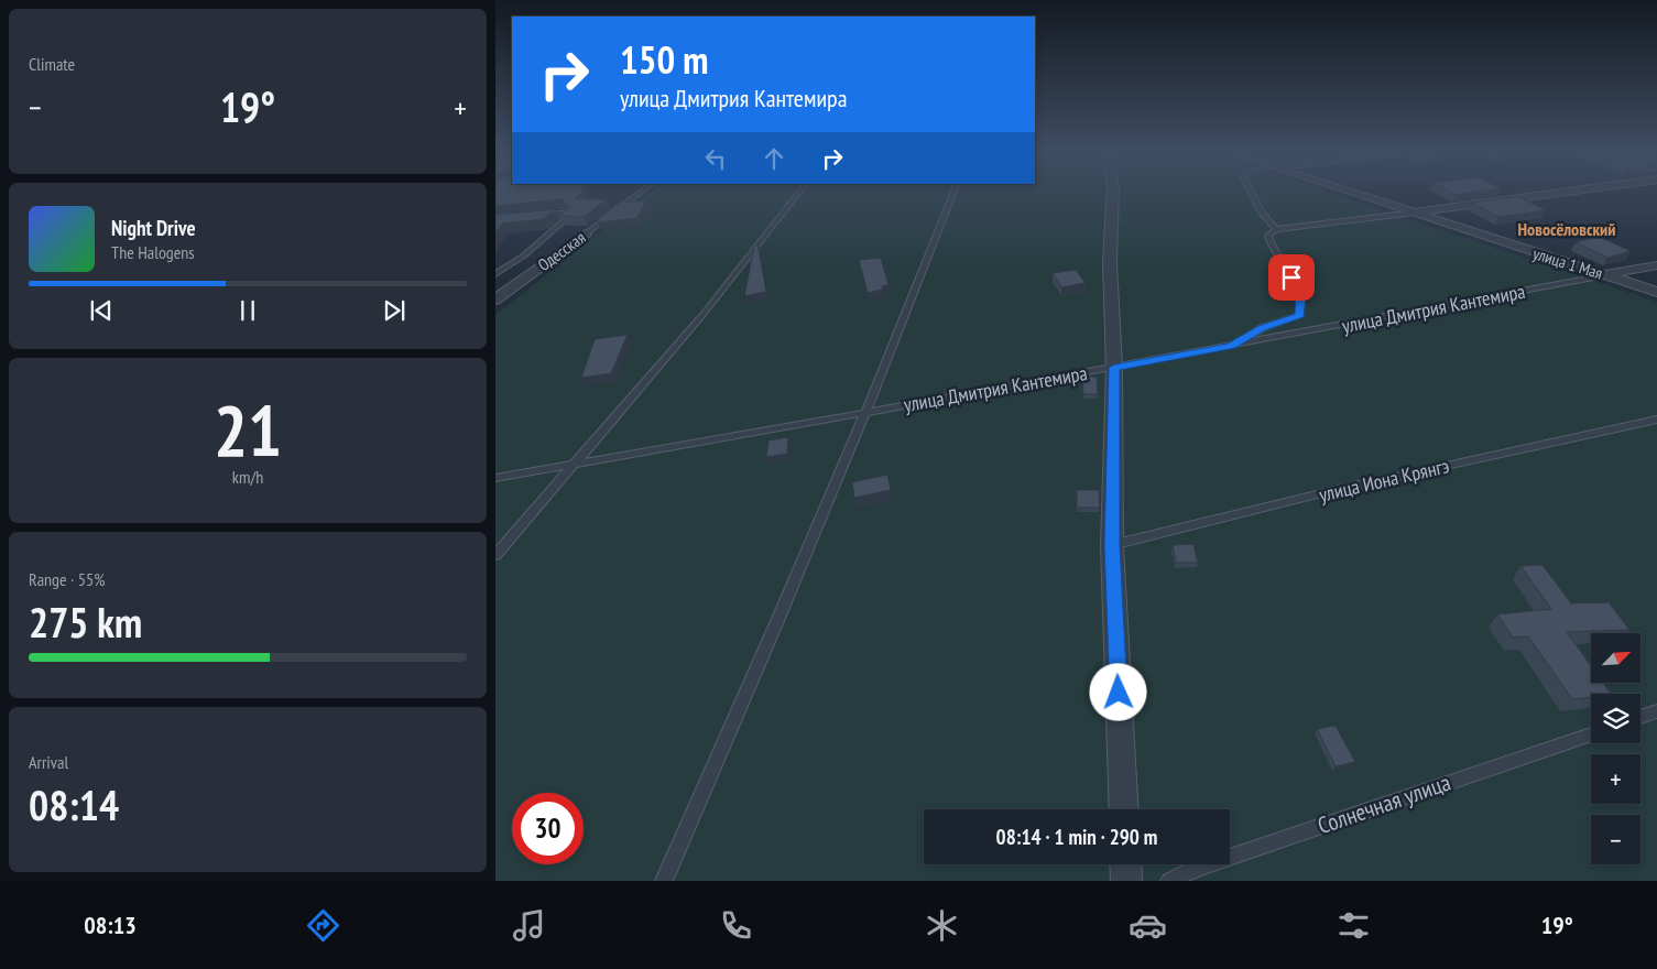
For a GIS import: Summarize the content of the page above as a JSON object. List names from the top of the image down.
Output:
{
  "streets": {
    "street": ["Одесская", "улица 1 Мая", "улица Дмитрия Кантемира"],
    "lane": ["улица Иона Крянгэ", "Солнечная улица"]
  },
  "crossings": [
    ["улица 1 Мая", "улица Дмитрия Кантемира"]
  ],
  "districts": ["Новосёловский"],
  "north": "top right",
  "page": {
    "tile": [
      "Climate",
      ["21", "km/h"],
      ["Range · 55%", "275 km"],
      ["Arrival", "08:14"]
    ],
    "turn": ["150 m", "улица Дмитрия Кантемира"],
    "heat": ["−", "19°", "+"],
    "song": ["Night Drive", "The Halogens"],
    "map_buttons": ["+", "−"],
    "limit": "30",
    "trip": "08:14 · 1 min · 290 m",
    "tabs": ["08:13", "19°"]
  }
}
